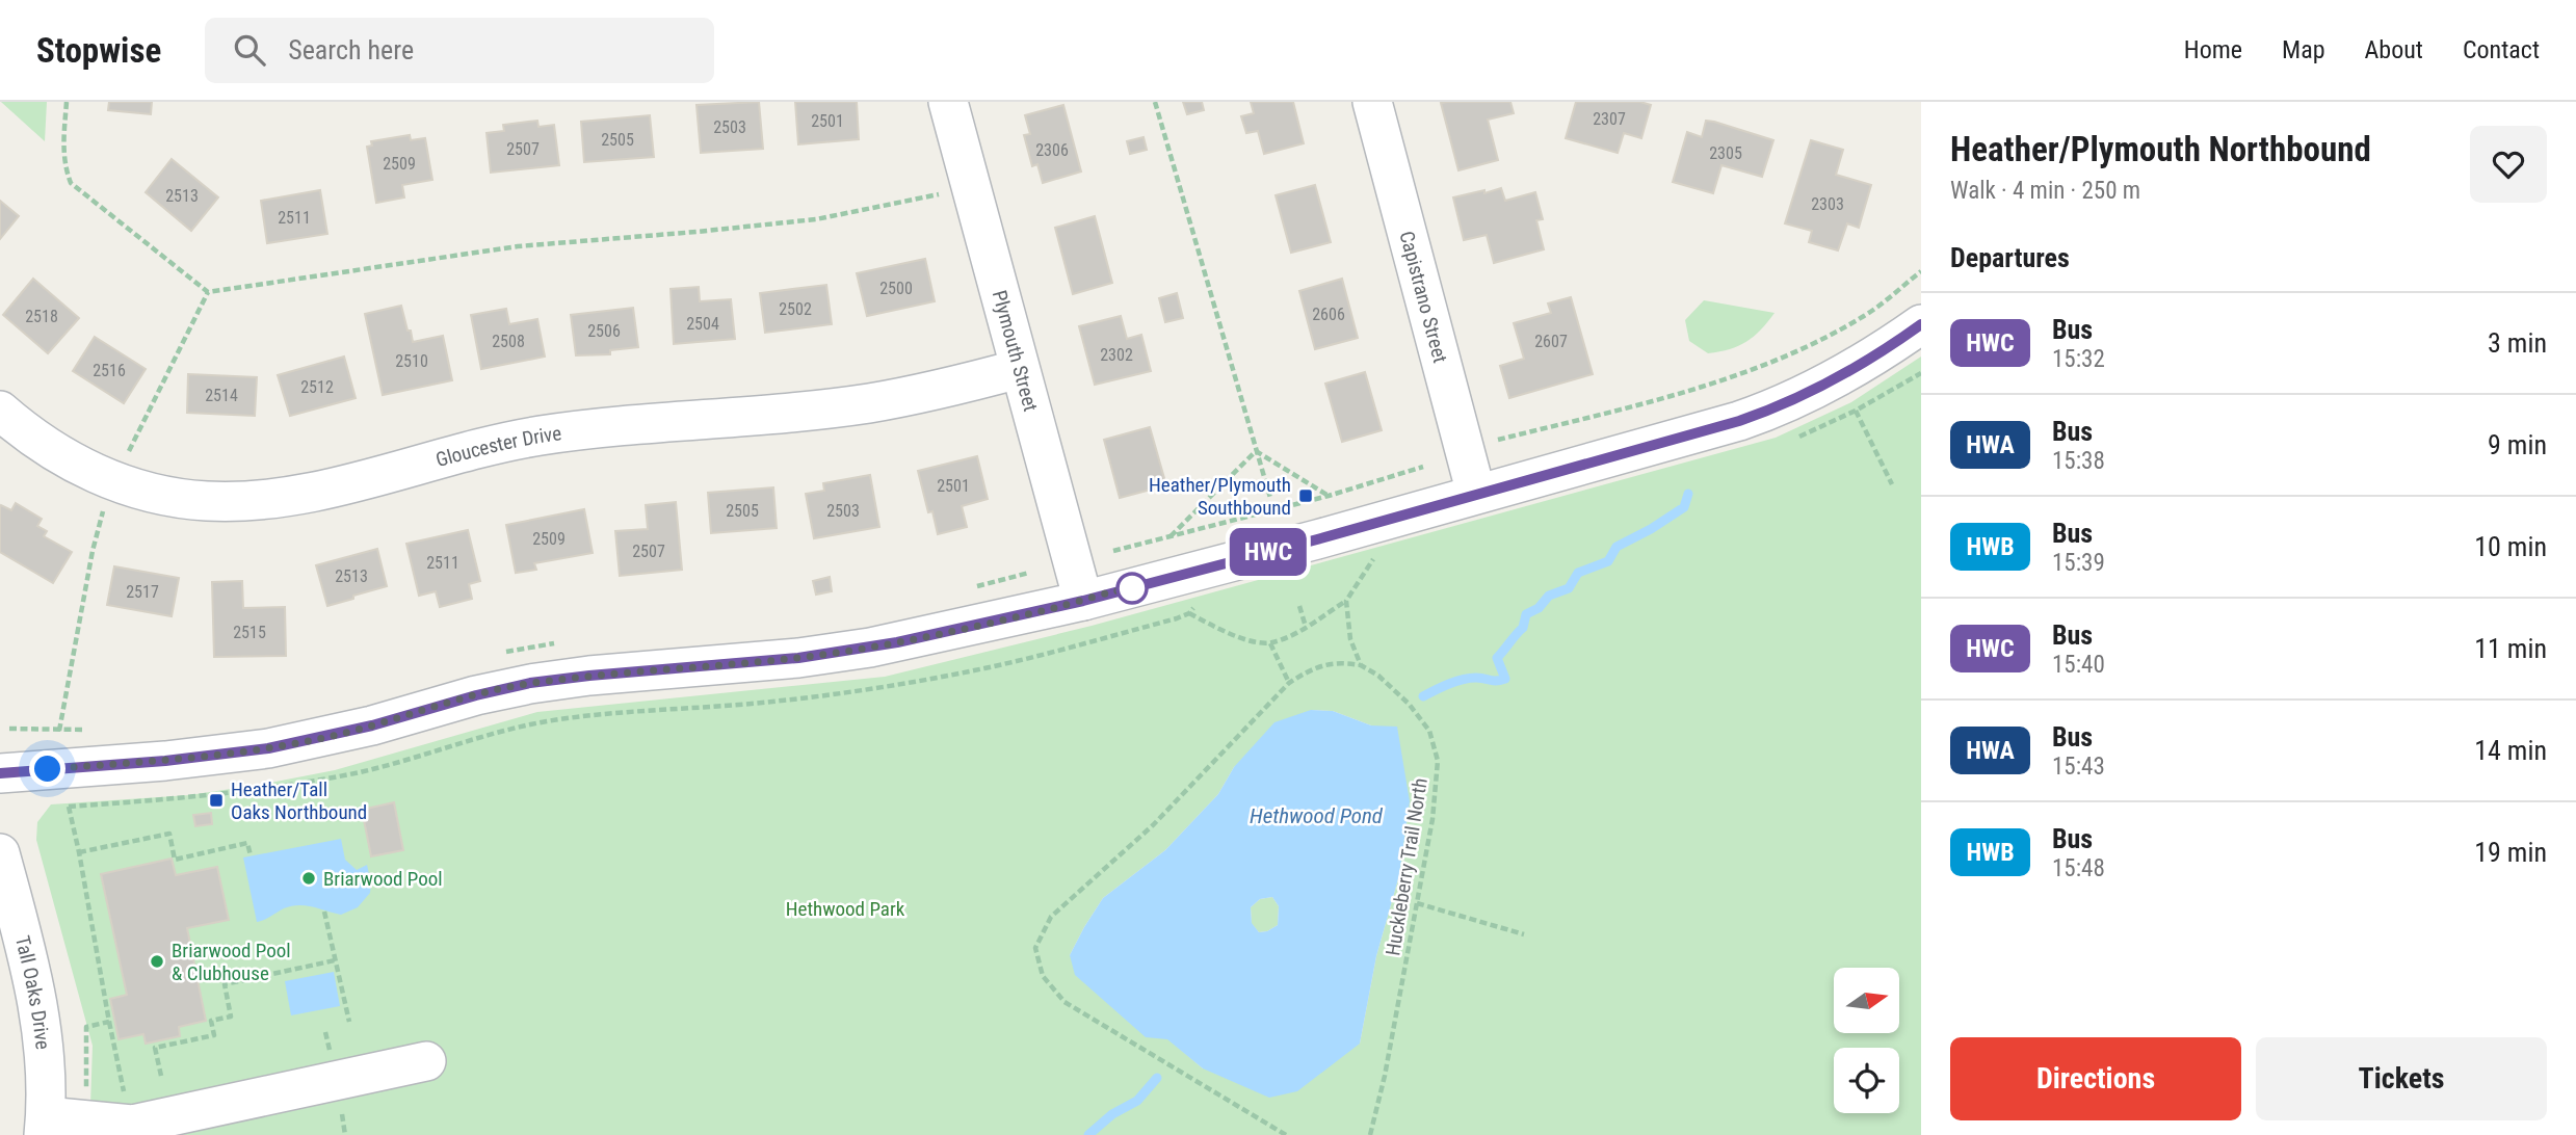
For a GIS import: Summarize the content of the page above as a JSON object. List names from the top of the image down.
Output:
{
  "streets": {
    "street": [
      "Capistrano Street",
      "Plymouth Street",
      "Gloucester Drive",
      "Tall Oaks Drive"
    ],
    "path": ["Huckleberry Trail North"]
  },
  "crossings": [
    ["Plymouth Street", "Gloucester Drive"]
  ],
  "water": ["Hethwood Pond"],
  "parks": ["Hethwood Park"],
  "places": {
    "transit": ["Heather/Plymouth Southbound", "Heather/Tall Oaks Northbound"],
    "other": ["Briarwood Pool", "Briarwood Pool & Clubhouse"]
  },
  "lines": ["bus line HWC"],
  "house_numbers": [
    "2307",
    "2501",
    "2503",
    "2505",
    "2507",
    "2306",
    "2305",
    "2509",
    "2513",
    "2303",
    "2511",
    "2500",
    "2502",
    "2606",
    "2518",
    "2504",
    "2506",
    "2508",
    "2607",
    "2302",
    "2510",
    "2516",
    "2512",
    "2514",
    "2501",
    "2505",
    "2503",
    "2509",
    "2507",
    "2511",
    "2513",
    "2517",
    "2515"
  ],
  "north": "right",
  "page": {
    "header": "Stopwise",
    "search": "Search here",
    "nav": [
      "Home",
      "Map",
      "About",
      "Contact"
    ],
    "on_map": "HWC",
    "heading": [
      ["Heather/Plymouth Northbound", "Walk · 4 min · 250 m"],
      "Departures"
    ],
    "list": [
      {
        "mark": "HWC",
        "name": "Bus",
        "note": "15:32",
        "value": "3 min"
      },
      {
        "mark": "HWA",
        "name": "Bus",
        "note": "15:38",
        "value": "9 min"
      },
      {
        "mark": "HWB",
        "name": "Bus",
        "note": "15:39",
        "value": "10 min"
      },
      {
        "mark": "HWC",
        "name": "Bus",
        "note": "15:40",
        "value": "11 min"
      },
      {
        "mark": "HWA",
        "name": "Bus",
        "note": "15:43",
        "value": "14 min"
      },
      {
        "mark": "HWB",
        "name": "Bus",
        "note": "15:48",
        "value": "19 min"
      }
    ],
    "buttons": ["Directions", "Tickets"]
  }
}
